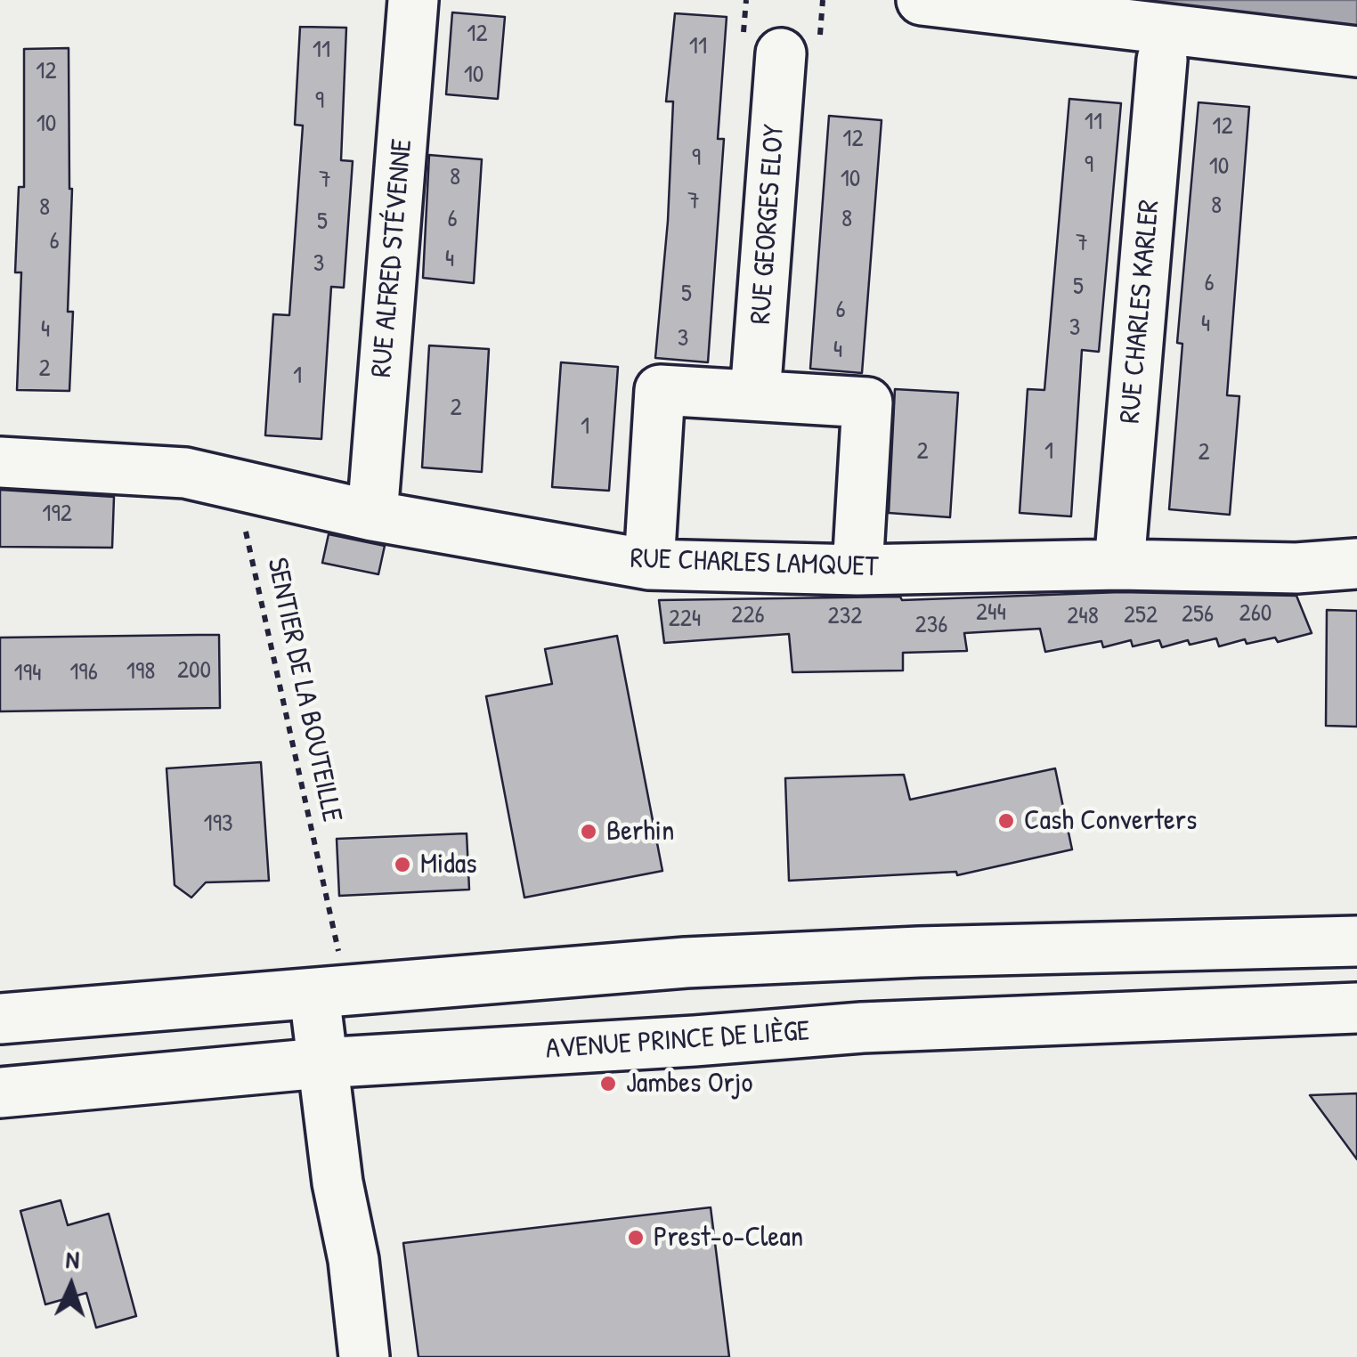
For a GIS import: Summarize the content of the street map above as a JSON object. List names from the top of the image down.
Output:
{
  "streets": {
    "street": [
      "RUE GEORGES ELOY",
      "RUE ALFRED STÉVENNE",
      "RUE CHARLES KARLER",
      "RUE CHARLES LAMQUET",
      "AVENUE PRINCE DE LIÈGE"
    ],
    "path": ["SENTIER DE LA BOUTEILLE"]
  },
  "crossings": [
    ["RUE ALFRED STÉVENNE", "RUE CHARLES LAMQUET"],
    ["RUE CHARLES KARLER", "RUE CHARLES LAMQUET"],
    ["RUE CHARLES LAMQUET", "SENTIER DE LA BOUTEILLE"]
  ],
  "places": [
    "Cash Converters",
    "Berhin",
    "Midas",
    "Jambes Orjo",
    "Prest-o-Clean"
  ],
  "house_numbers": [
    "12",
    "11",
    "11",
    "12",
    "10",
    "9",
    "11",
    "10",
    "12",
    "12",
    "9",
    "9",
    "10",
    "8",
    "10",
    "7",
    "7",
    "8",
    "8",
    "6",
    "8",
    "5",
    "6",
    "7",
    "4",
    "3",
    "6",
    "5",
    "5",
    "6",
    "4",
    "3",
    "4",
    "3",
    "4",
    "2",
    "1",
    "2",
    "1",
    "2",
    "1",
    "2",
    "192",
    "244",
    "260",
    "256",
    "226",
    "252",
    "232",
    "248",
    "224",
    "236",
    "200",
    "198",
    "196",
    "194",
    "193"
  ],
  "north": "top"
}
